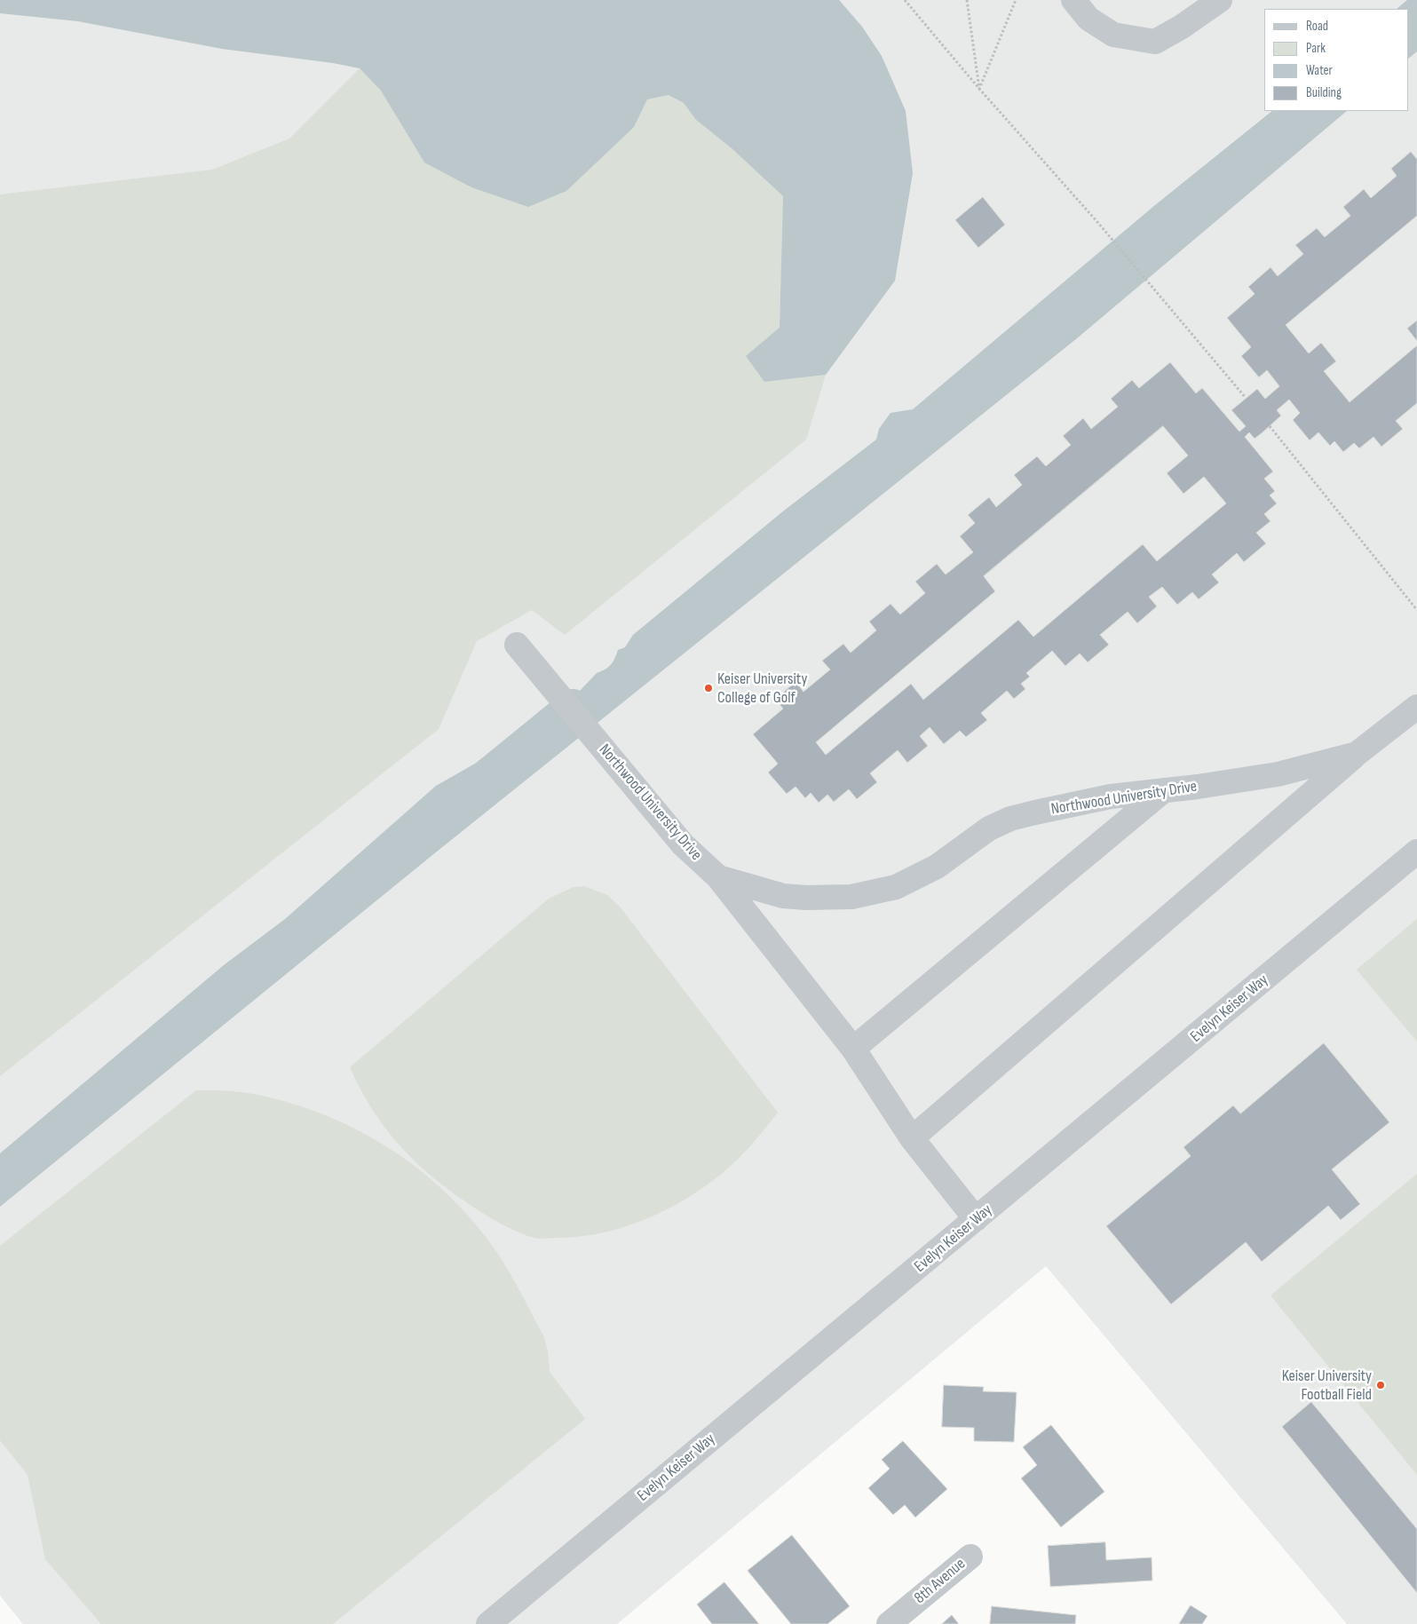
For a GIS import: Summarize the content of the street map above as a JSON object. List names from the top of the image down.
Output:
{
  "streets": {
    "street": ["Northwood University Drive", "Evelyn Keiser Way", "8th Avenue"]
  },
  "places": ["Keiser University College of Golf", "Keiser University Football Field"],
  "legend": [
    "Road",
    "Park",
    "Water",
    "Building"
  ]
}
